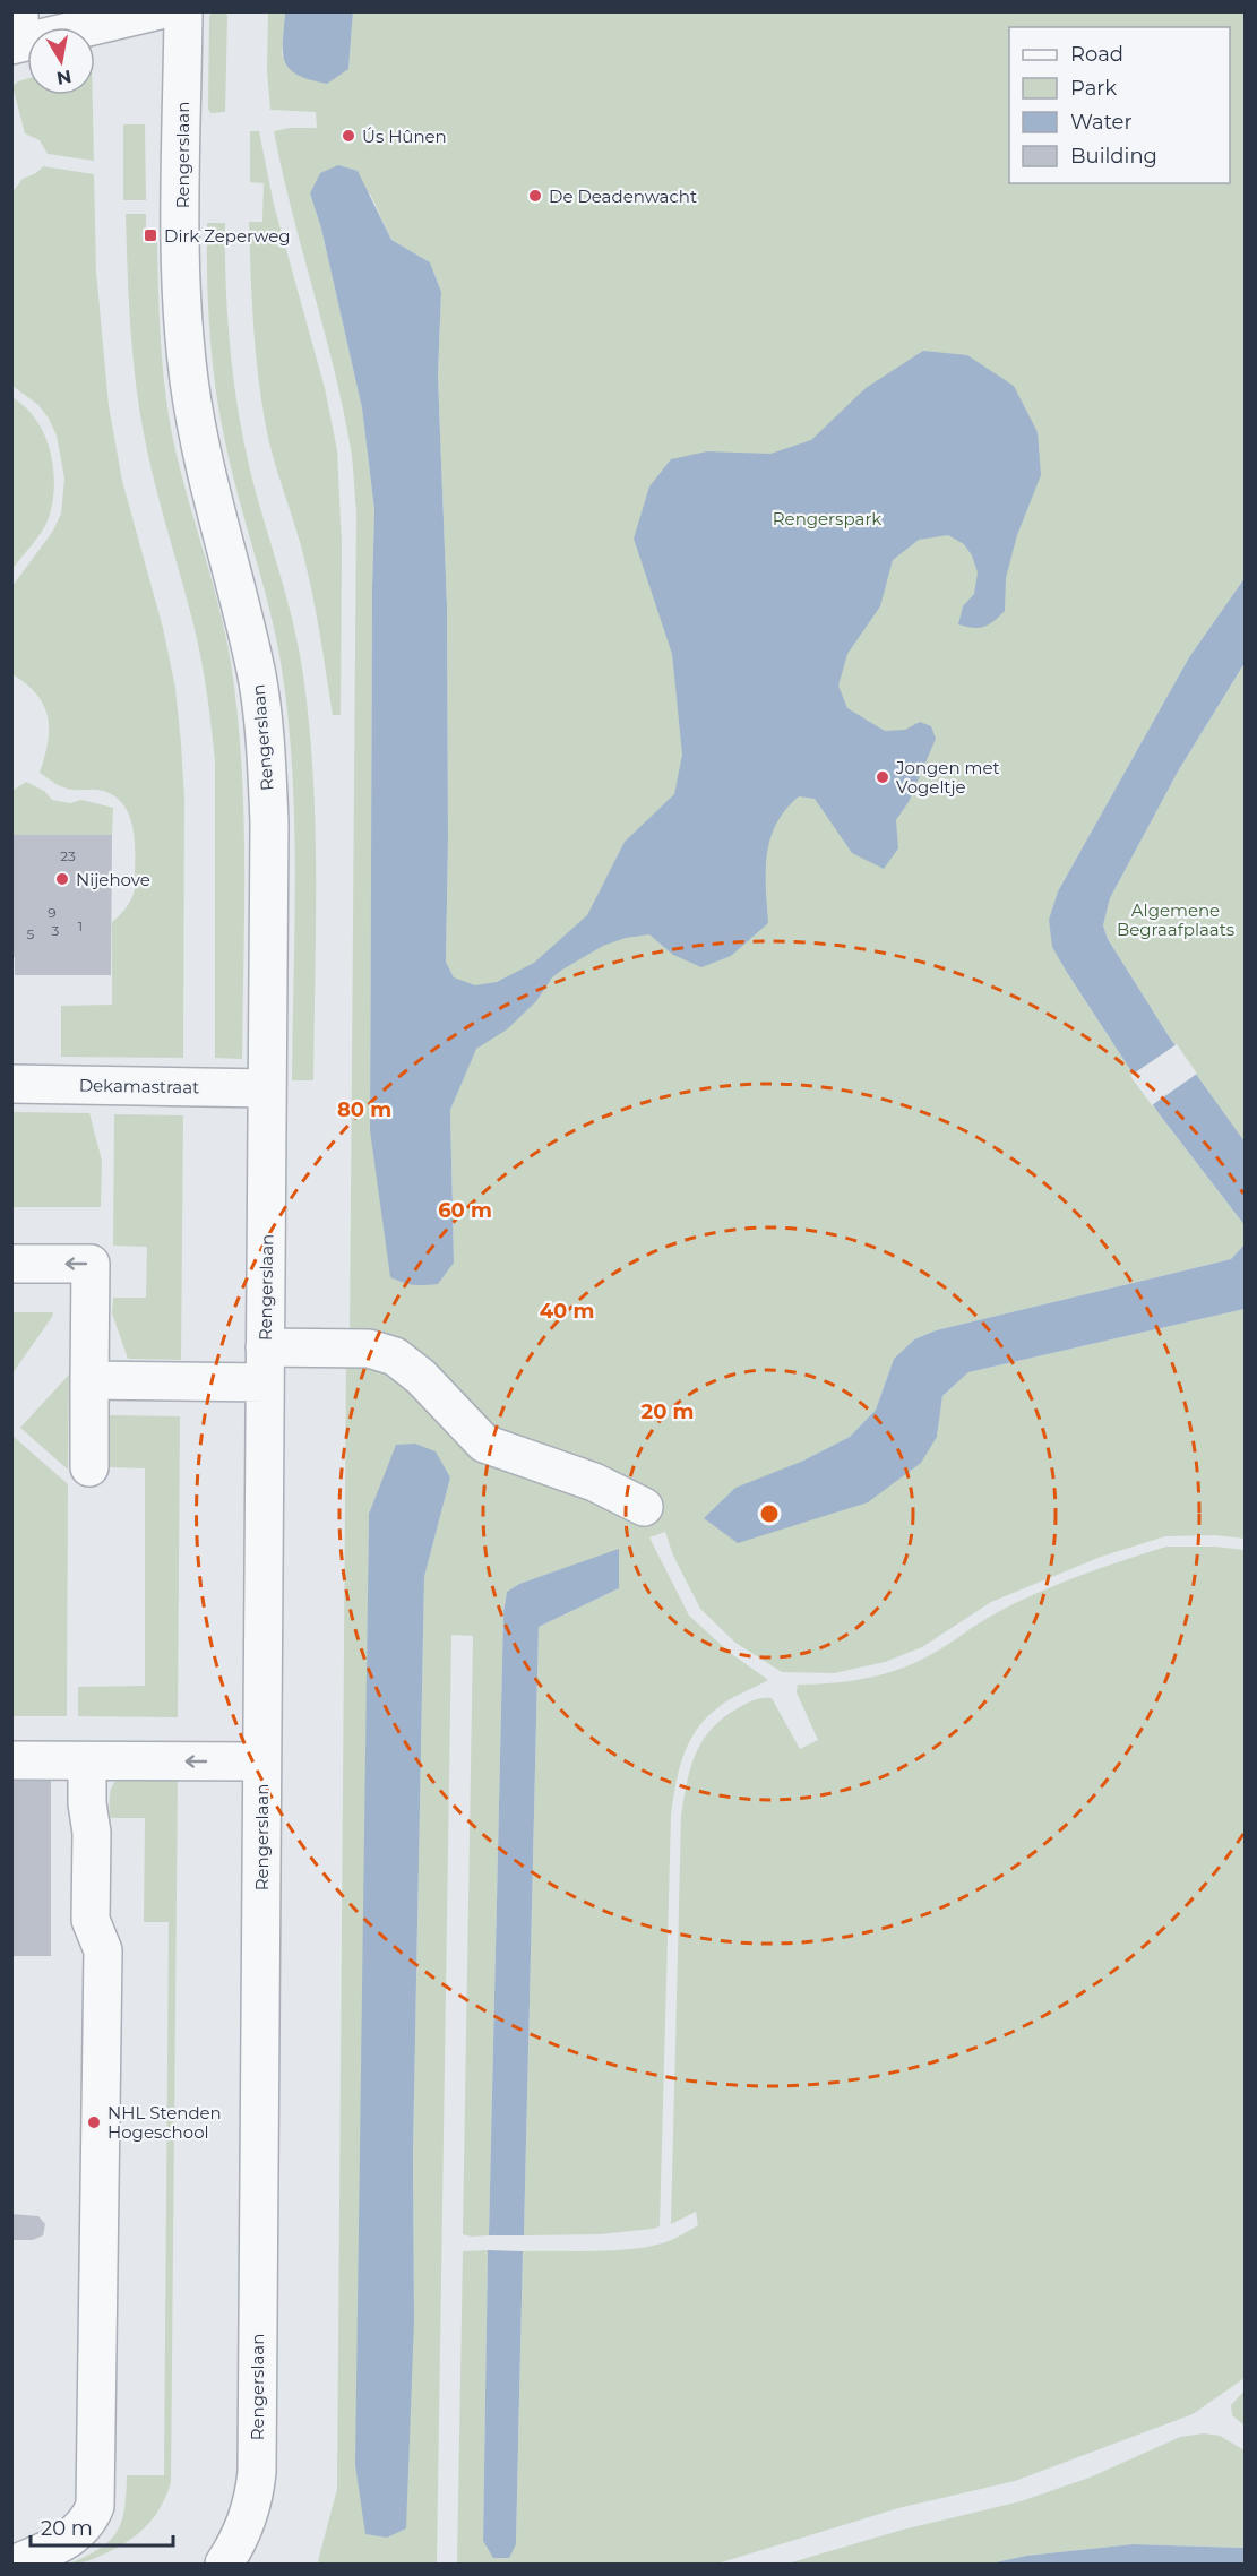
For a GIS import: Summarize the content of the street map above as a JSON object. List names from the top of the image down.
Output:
{
  "streets": {
    "street": ["Rengerslaan", "Dekamastraat"]
  },
  "crossings": [
    ["Rengerslaan", "Dekamastraat"]
  ],
  "parks": ["Rengerspark", "Algemene Begraafplaats"],
  "places": {
    "other": [
      "Ús Hûnen",
      "De Deadenwacht",
      "Jongen met Vogeltje",
      "Nijehove",
      "NHL Stenden Hogeschool"
    ],
    "transit": ["Dirk Zeperweg"]
  },
  "house_numbers": [
    "23",
    "9",
    "1",
    "3",
    "5"
  ],
  "legend": [
    "Road",
    "Park",
    "Water",
    "Building"
  ],
  "scale_bar": "20 m",
  "north": "bottom",
  "rings": [
    "80 m",
    "60 m",
    "40 m",
    "20 m"
  ]
}
